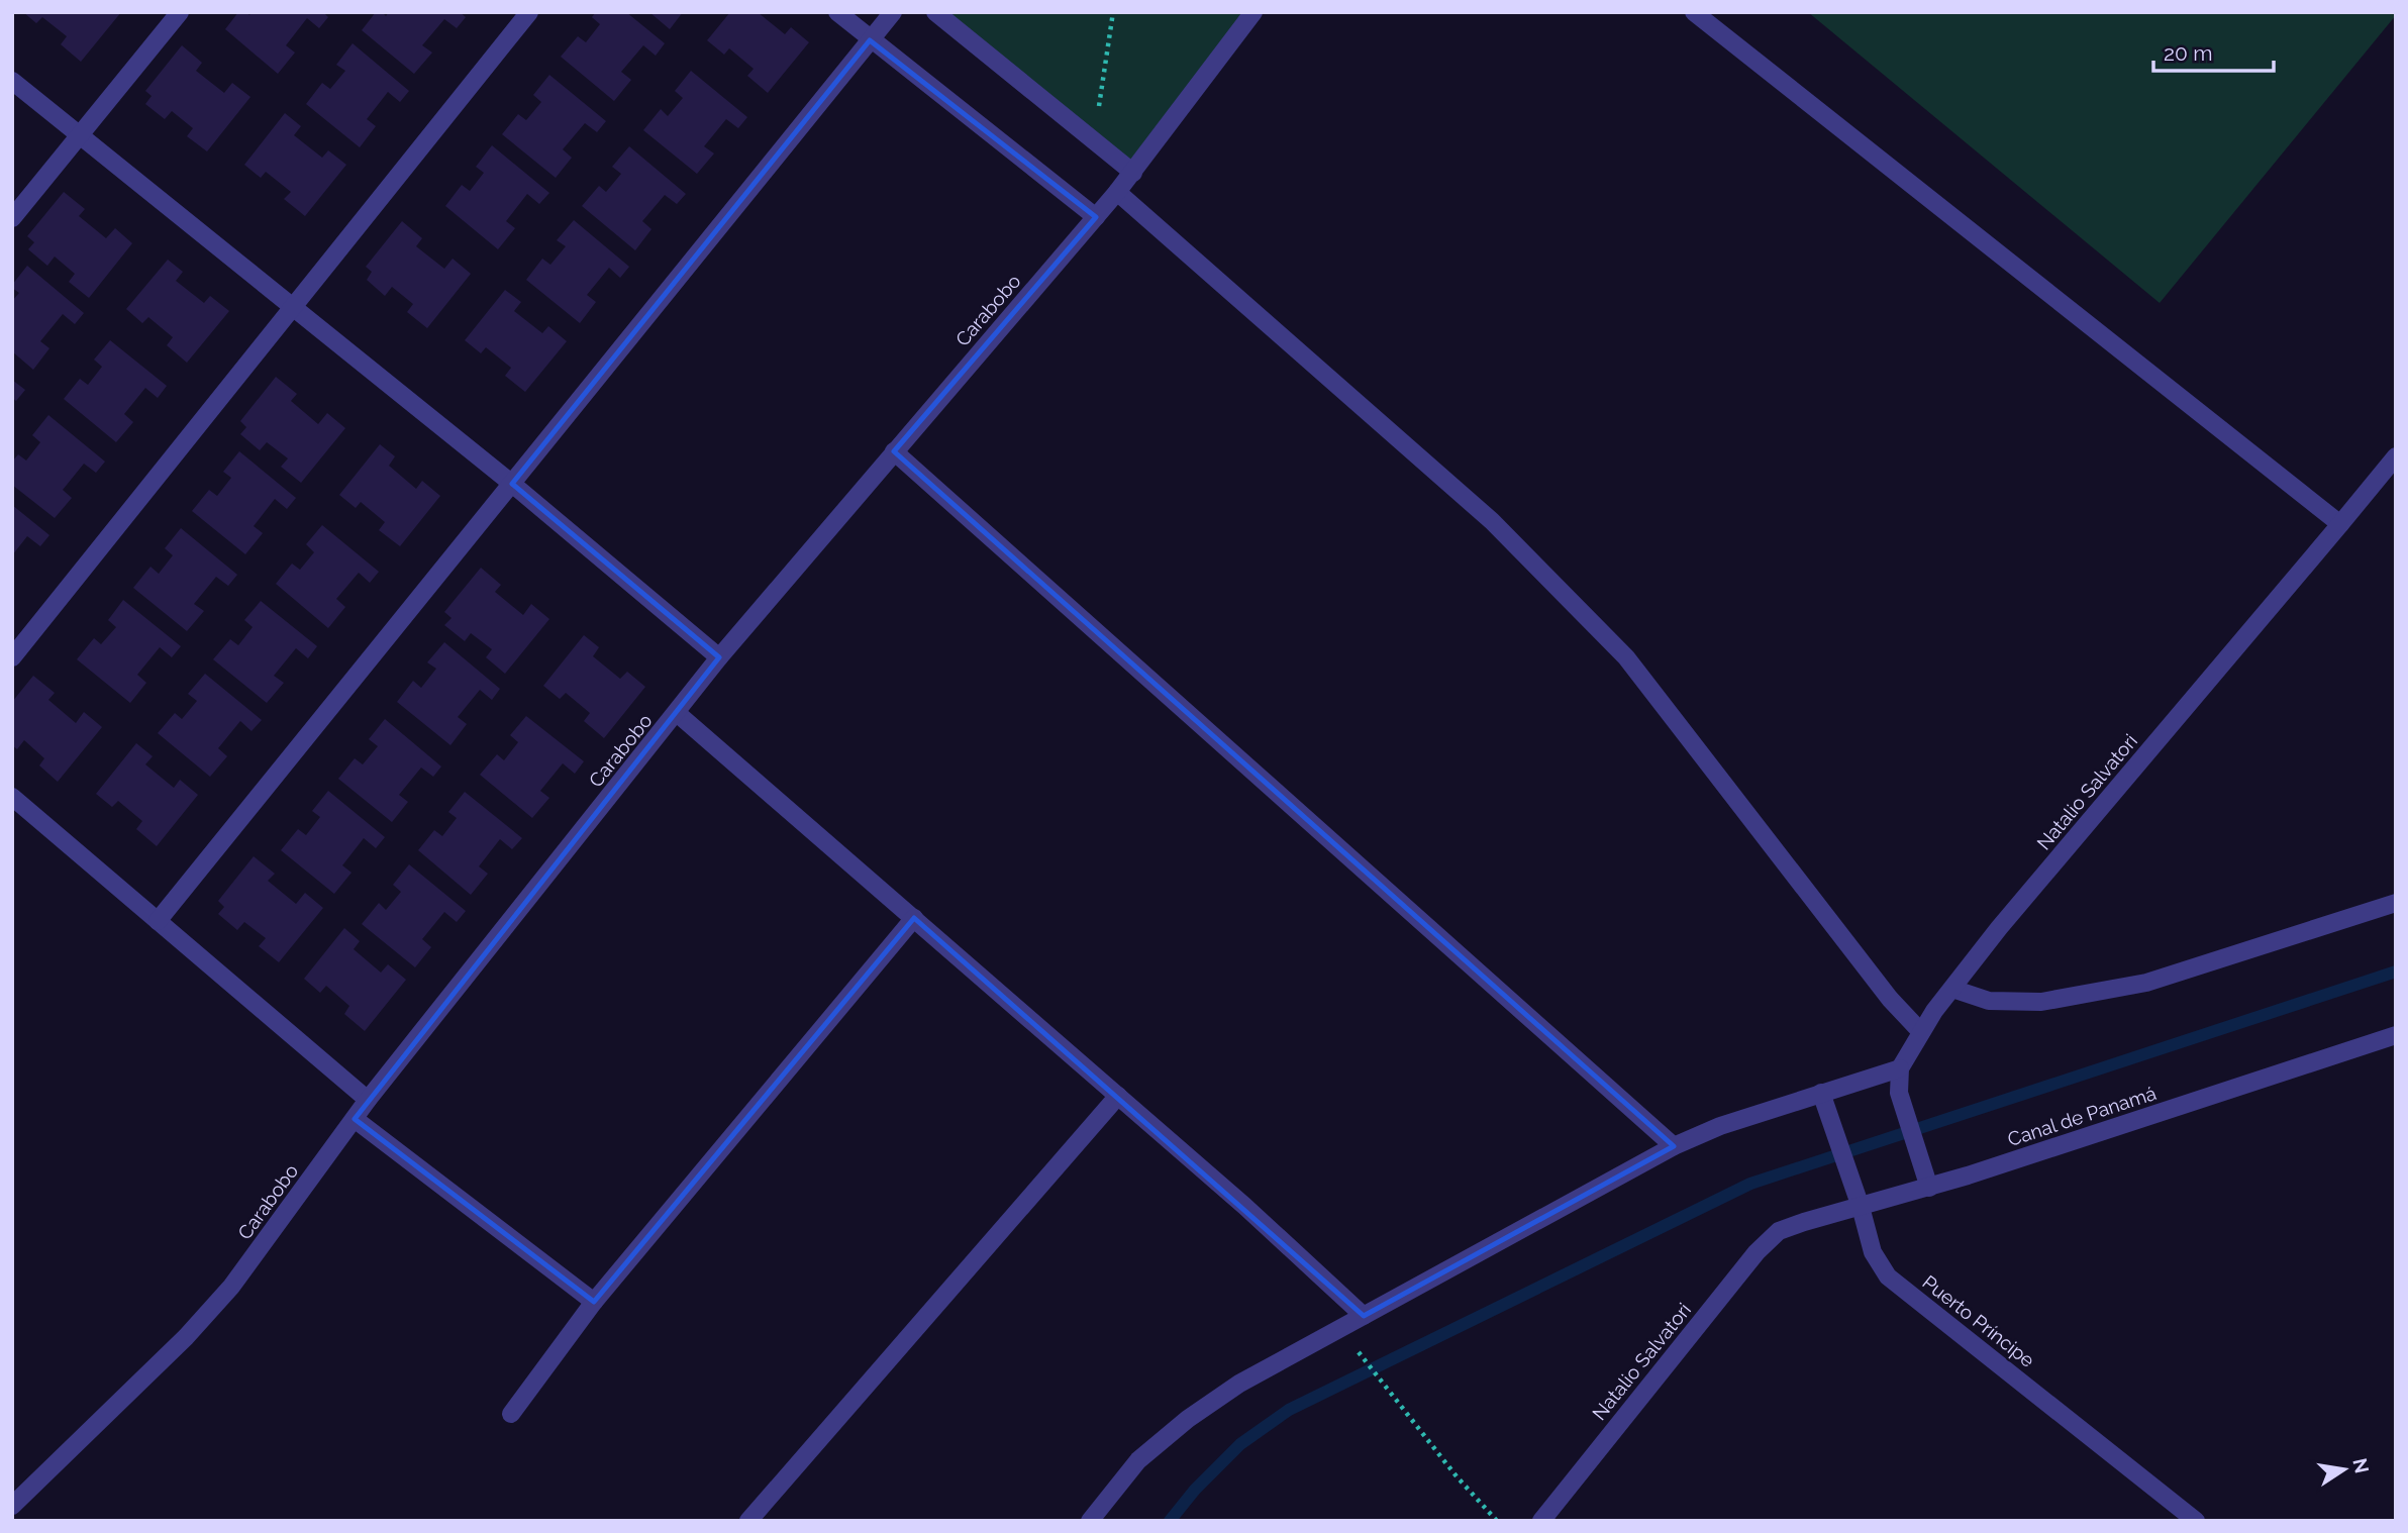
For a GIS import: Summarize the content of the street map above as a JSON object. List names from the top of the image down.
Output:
{
  "streets": {
    "street": [
      "Carabobo",
      "Natalio Salvatori",
      "Canal de Panamá",
      "Puerto Príncipe"
    ]
  },
  "crossings": [
    ["Natalio Salvatori", "Canal de Panamá"],
    ["Canal de Panamá", "Puerto Príncipe"]
  ],
  "scale_bar": "20 m",
  "north": "right"
}
